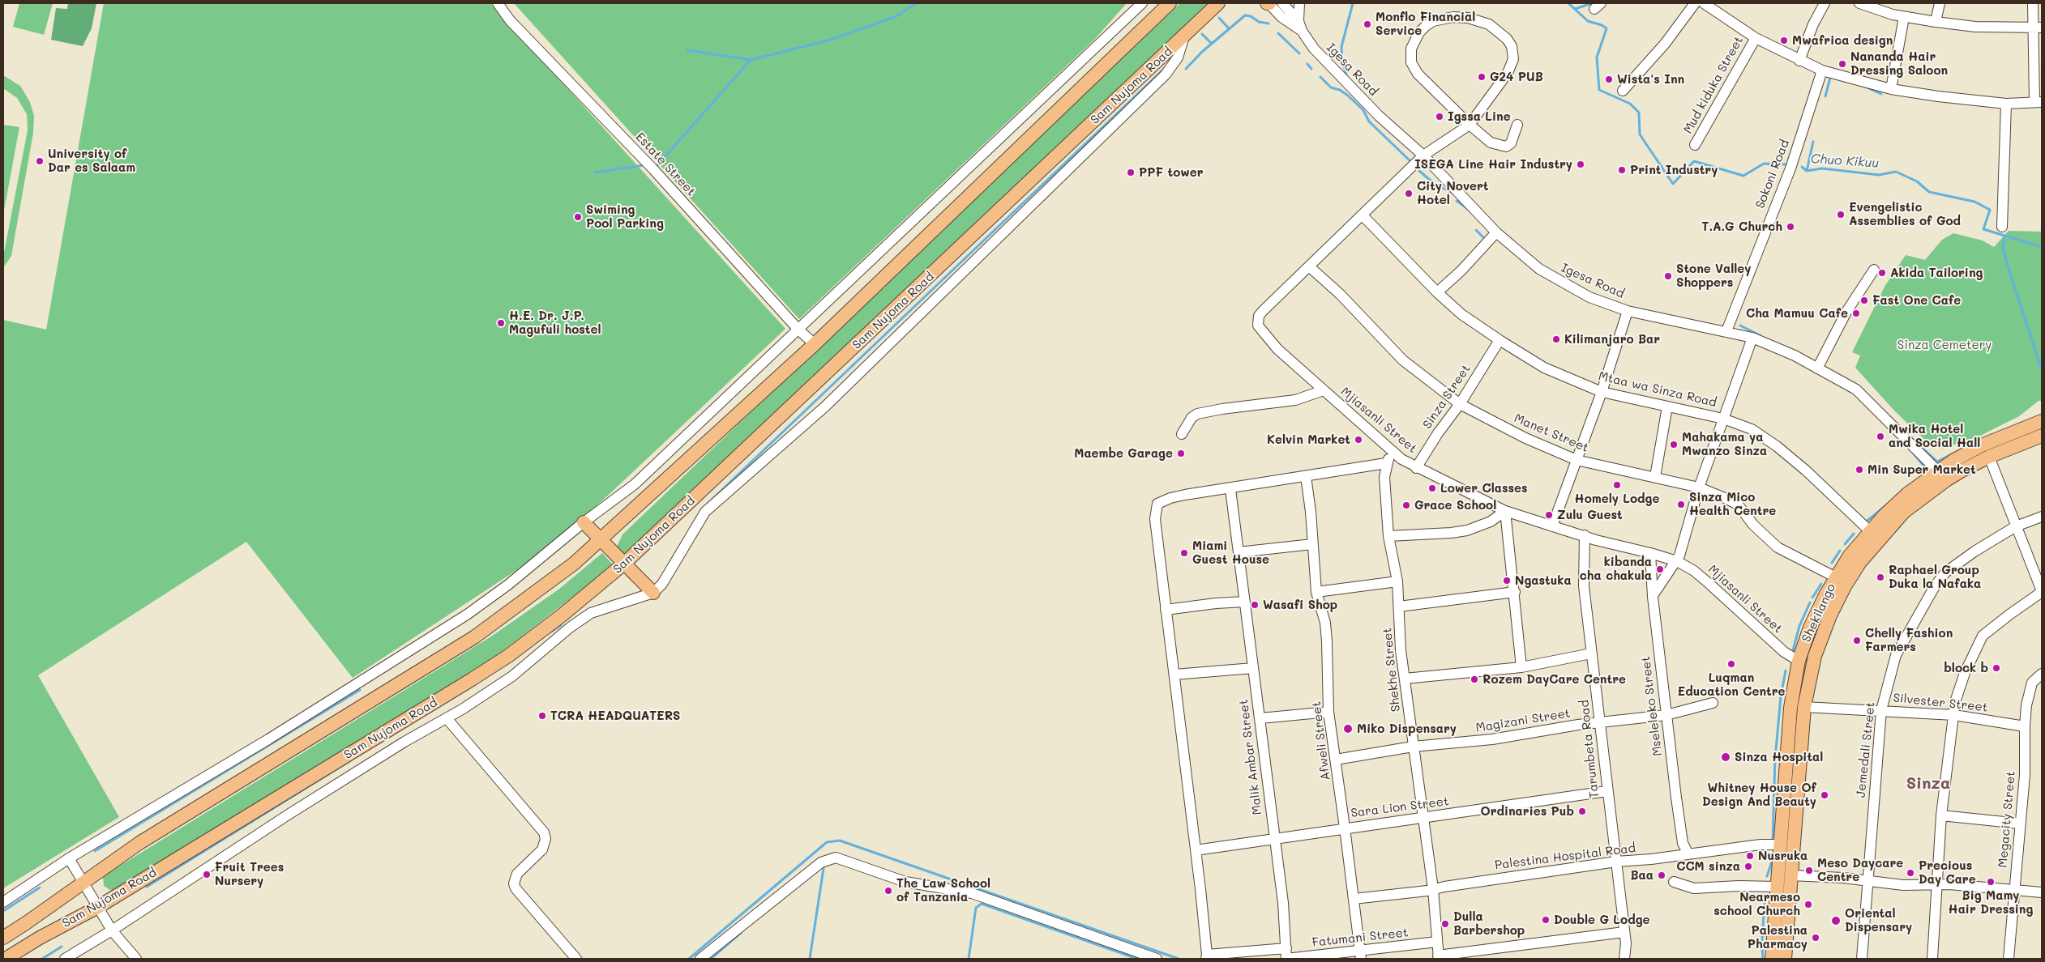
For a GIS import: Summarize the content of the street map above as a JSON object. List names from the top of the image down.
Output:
{
  "streets": {
    "main road": ["Sam Nujoma Road", "Shekilango"],
    "street": [
      "Igesa Road",
      "Mud kiduka Street",
      "Estate Street",
      "Sokoni Road",
      "Mtaa wa Sinza Road",
      "Sinza Street",
      "Mjiasanli Street",
      "Manet Street",
      "Shekhe Street",
      "Silvester Street",
      "Mseleleko Street",
      "Magizani Street",
      "Afweli Street",
      "Tarumbeta Road",
      "Jemedali Street",
      "Malik Ambar Street",
      "Sara Lion Street",
      "Megacity Street",
      "Palestina Hospital Road",
      "Fatumani Street"
    ]
  },
  "crossings": [
    ["Igesa Road", "Sokoni Road"],
    ["Igesa Road", "Shekilango"],
    ["Sam Nujoma Road", "Estate Street"],
    ["Mtaa wa Sinza Road", "Sinza Street"],
    ["Mtaa wa Sinza Road", "Shekilango"],
    ["Sinza Street", "Mjiasanli Street"],
    ["Sinza Street", "Manet Street"],
    ["Mjiasanli Street", "Manet Street"],
    ["Mjiasanli Street", "Shekilango"],
    ["Mjiasanli Street", "Shekhe Street"],
    ["Mjiasanli Street", "Mseleleko Street"],
    ["Mjiasanli Street", "Tarumbeta Road"],
    ["Manet Street", "Shekilango"],
    ["Shekilango", "Silvester Street"],
    ["Shekilango", "Palestina Hospital Road"],
    ["Shekhe Street", "Magizani Street"],
    ["Shekhe Street", "Sara Lion Street"],
    ["Shekhe Street", "Palestina Hospital Road"],
    ["Shekhe Street", "Fatumani Street"],
    ["Silvester Street", "Jemedali Street"],
    ["Silvester Street", "Megacity Street"],
    ["Mseleleko Street", "Magizani Street"],
    ["Mseleleko Street", "Palestina Hospital Road"],
    ["Magizani Street", "Afweli Street"],
    ["Magizani Street", "Tarumbeta Road"],
    ["Afweli Street", "Sara Lion Street"],
    ["Afweli Street", "Palestina Hospital Road"],
    ["Afweli Street", "Fatumani Street"],
    ["Tarumbeta Road", "Sara Lion Street"],
    ["Tarumbeta Road", "Palestina Hospital Road"],
    ["Malik Ambar Street", "Sara Lion Street"],
    ["Malik Ambar Street", "Fatumani Street"]
  ],
  "districts": ["Sinza"],
  "water": ["Chuo Kikuu"],
  "parks": ["Sinza Cemetery"],
  "places": [
    "Monflo Financial Service",
    "Mwafrica design",
    "Nananda Hair Dressing Saloon",
    "G24 PUB",
    "Wista's Inn",
    "Igssa Line",
    "University of Dar es Salaam",
    "ISEGA Line Hair Industry",
    "Print Industry",
    "PPF tower",
    "City Novert Hotel",
    "Evengelistic Assemblies of God",
    "Swiming Pool Parking",
    "T.A.G Church",
    "Akida Tailoring",
    "Stone Valley Shoppers",
    "Fast One Cafe",
    "Cha Mamuu Cafe",
    "H.E. Dr. J.P. Magufuli hostel",
    "Kilimanjaro Bar",
    "Mwika Hotel and Social Hall",
    "Kelvin Market",
    "Mahakama ya Mwanzo Sinza",
    "Maembe Garage",
    "Min Super Market",
    "Homely Lodge",
    "Lower Classes",
    "Sinza Mico Health Centre",
    "Grace School",
    "Zulu Guest",
    "Miami Guest House",
    "kibanda cha chakula",
    "Raphael Group Duka la Nafaka",
    "Ngastuka",
    "Wasafi Shop",
    "Chelly Fashion Farmers",
    "Luqman Education Centre",
    "block b",
    "Rozem DayCare Centre",
    "TCRA HEADQUATERS",
    "Miko Dispensary",
    "Sinza Hospital",
    "Whitney House Of Design And Beauty",
    "Ordinaries Pub",
    "Nusruka",
    "CCM sinza",
    "Meso Daycare Centre",
    "Precious Day Care",
    "Fruit Trees Nursery",
    "Baa",
    "Big Mamy Hair Dressing",
    "The Law School of Tanzania",
    "Nearmeso school Church",
    "Double G Lodge",
    "Oriental Dispensary",
    "Dulla Barbershop",
    "Palestina Pharmacy"
  ]
}
